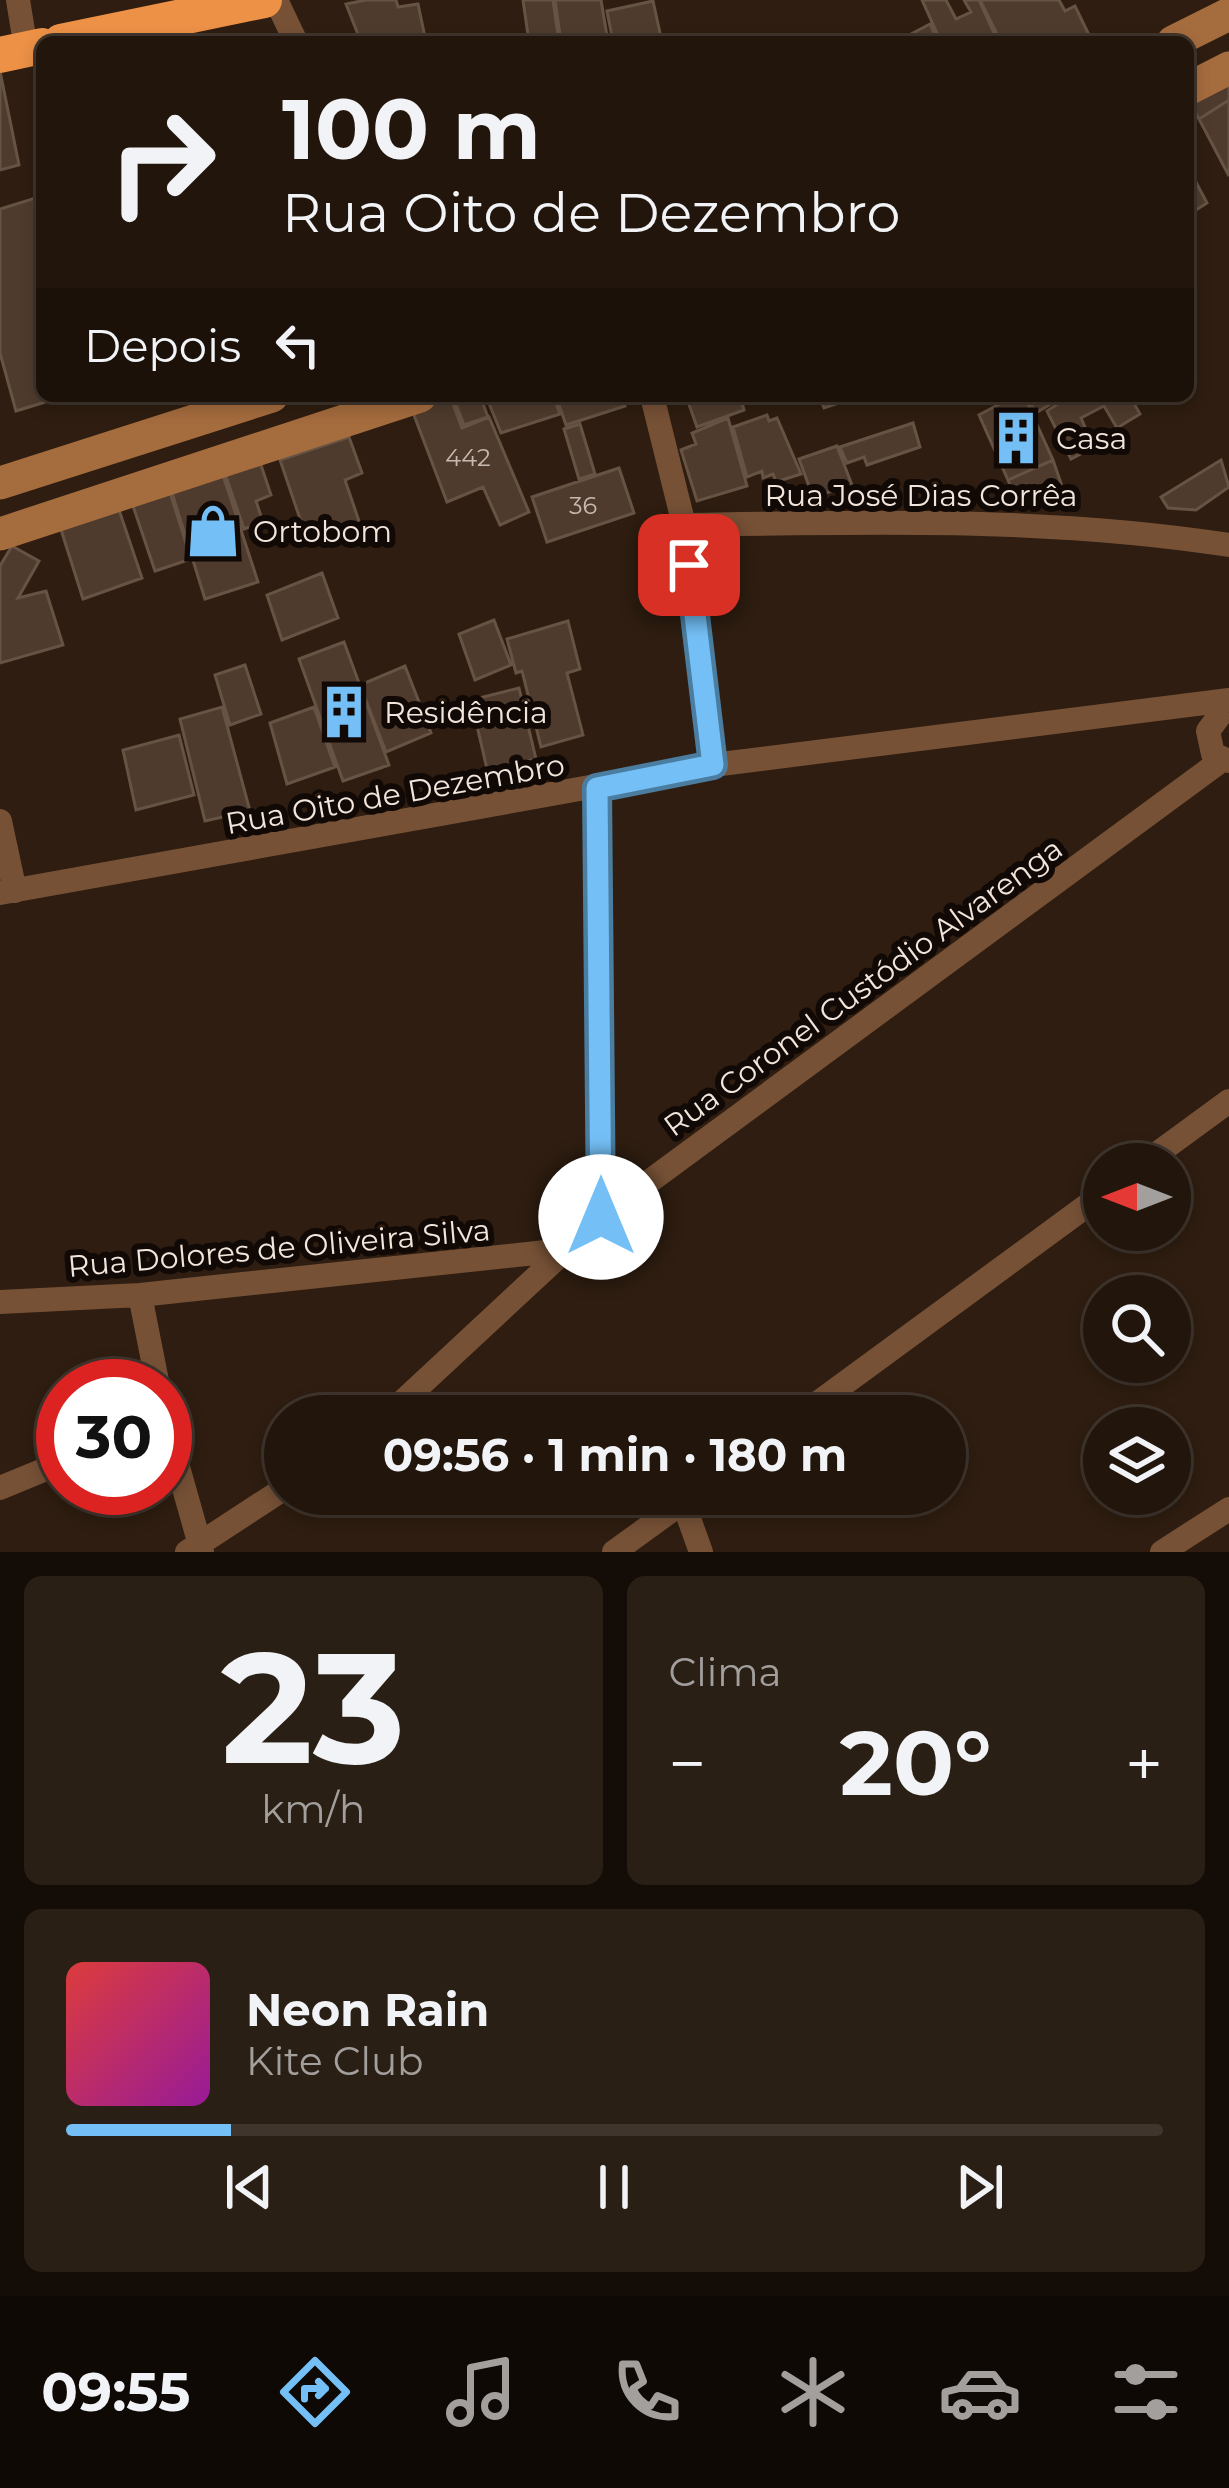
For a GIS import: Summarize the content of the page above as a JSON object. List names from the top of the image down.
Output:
{
  "streets": {
    "street": [
      "Rua José Dias Corrêa",
      "Rua Oito de Dezembro",
      "Rua Coronel Custódio Alvarenga",
      "Rua Dolores de Oliveira Silva"
    ]
  },
  "crossings": [
    ["Rua Coronel Custódio Alvarenga", "Rua Dolores de Oliveira Silva"]
  ],
  "places": {
    "building": ["Casa", "Residência"],
    "shop": ["Ortobom"]
  },
  "house_numbers": ["442", "36"],
  "north": "left",
  "page": {
    "turn": ["100 m", "Rua Oito de Dezembro"],
    "then": "Depois",
    "limit": "30",
    "trip": "09:56 · 1 min · 180 m",
    "tile": [
      ["23", "km/h"],
      "Clima"
    ],
    "heat": ["−", "20°", "+"],
    "song": ["Neon Rain", "Kite Club"],
    "tabs": "09:55"
  }
}
